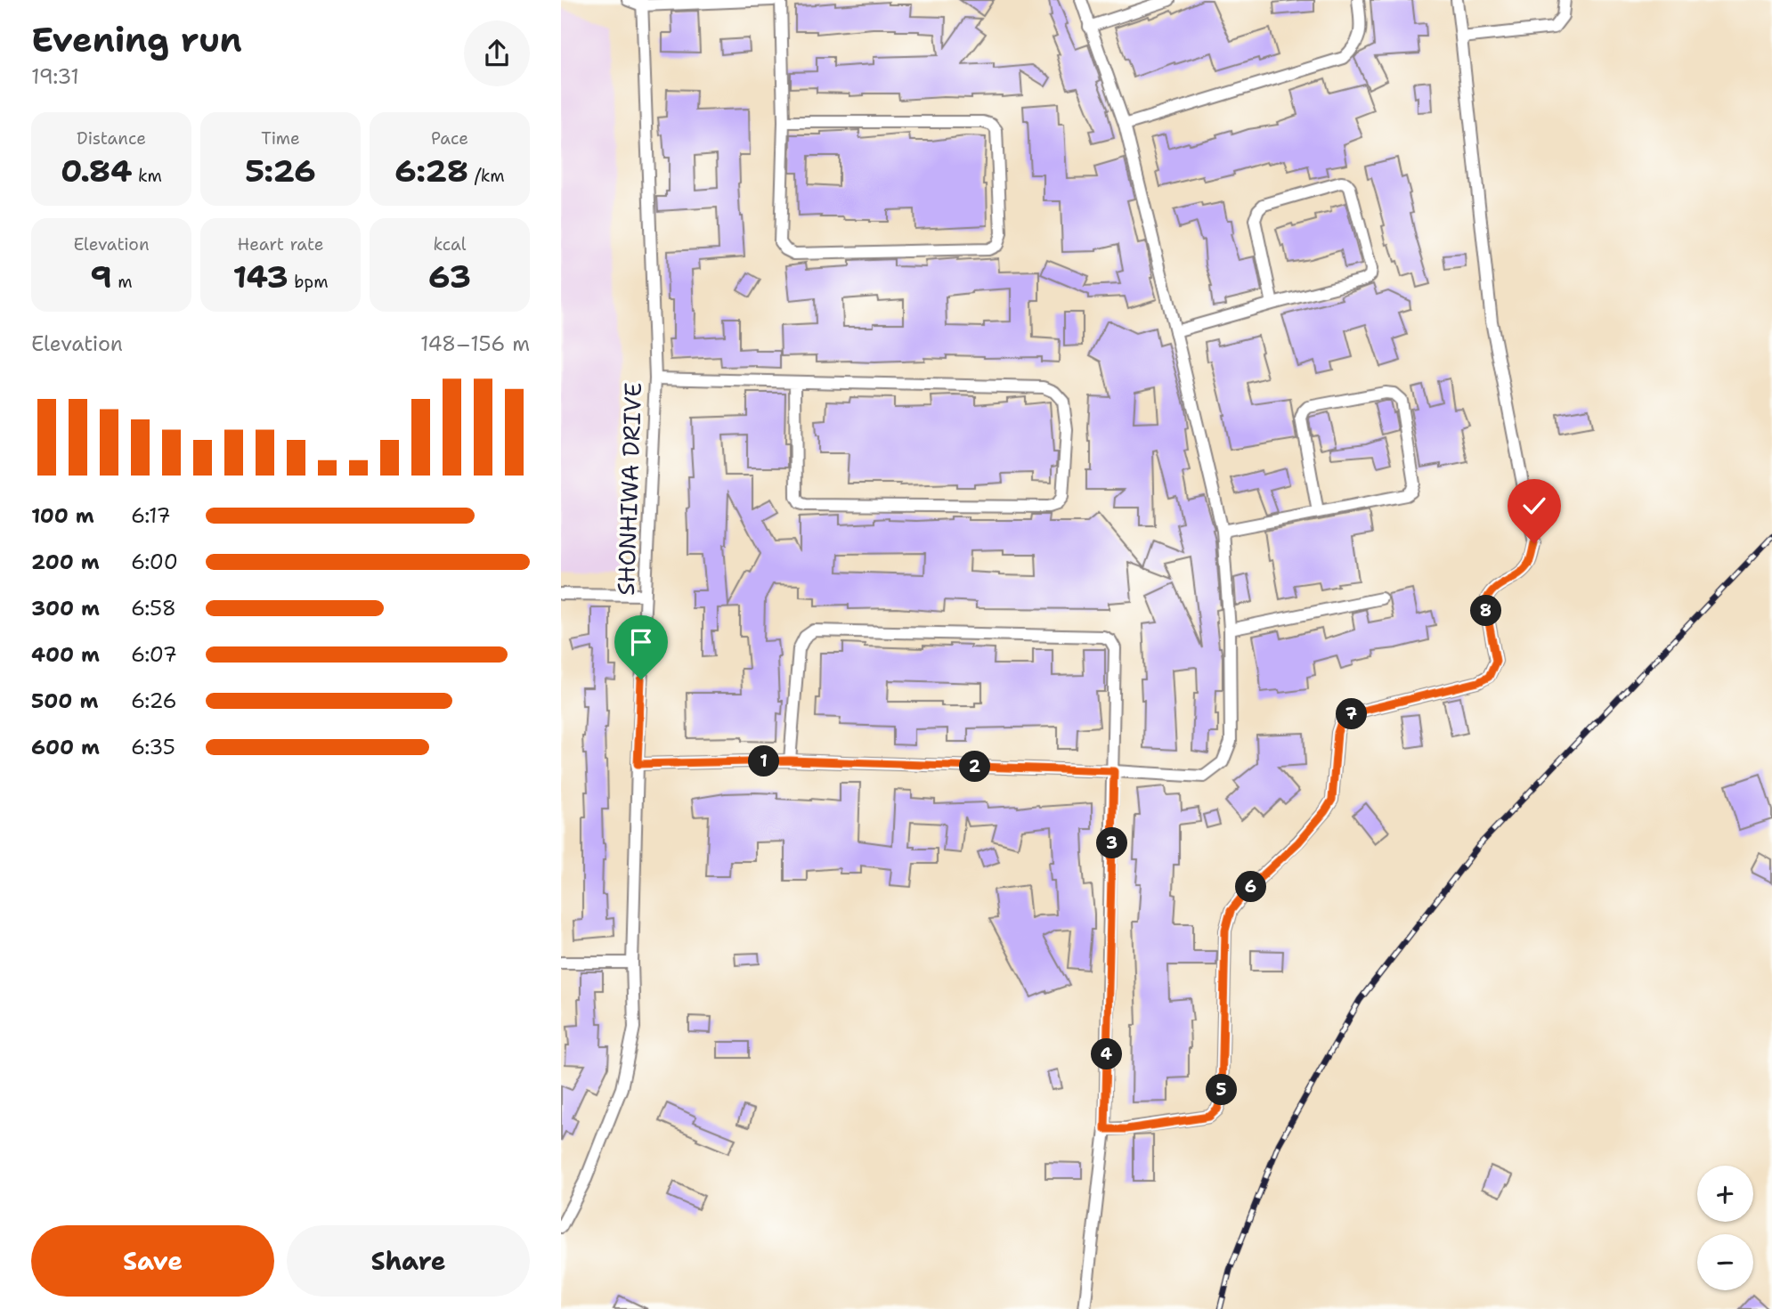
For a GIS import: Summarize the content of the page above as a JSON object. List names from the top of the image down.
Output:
{
  "streets": {
    "street": ["SHONHIWA DRIVE"]
  },
  "page": {
    "heading": ["Evening run", "19:31"],
    "stats": [
      ["Distance", "0.84 km"],
      ["Time", "5:26"],
      ["Pace", "6:28 /km"],
      ["Elevation", "9 m"],
      ["Heart rate", "143 bpm"],
      ["kcal", "63"]
    ],
    "chart": ["Elevation", "148–156 m"],
    "list": [
      {
        "name": "100 m",
        "note": "6:17"
      },
      {
        "name": "200 m",
        "note": "6:00"
      },
      {
        "name": "300 m",
        "note": "6:58"
      },
      {
        "name": "400 m",
        "note": "6:07"
      },
      {
        "name": "500 m",
        "note": "6:26"
      },
      {
        "name": "600 m",
        "note": "6:35"
      }
    ],
    "pins": [
      "8",
      "7",
      "1",
      "2",
      "3",
      "6",
      "4",
      "5"
    ],
    "map_buttons": ["+", "−"],
    "buttons": ["Save", "Share"]
  }
}
